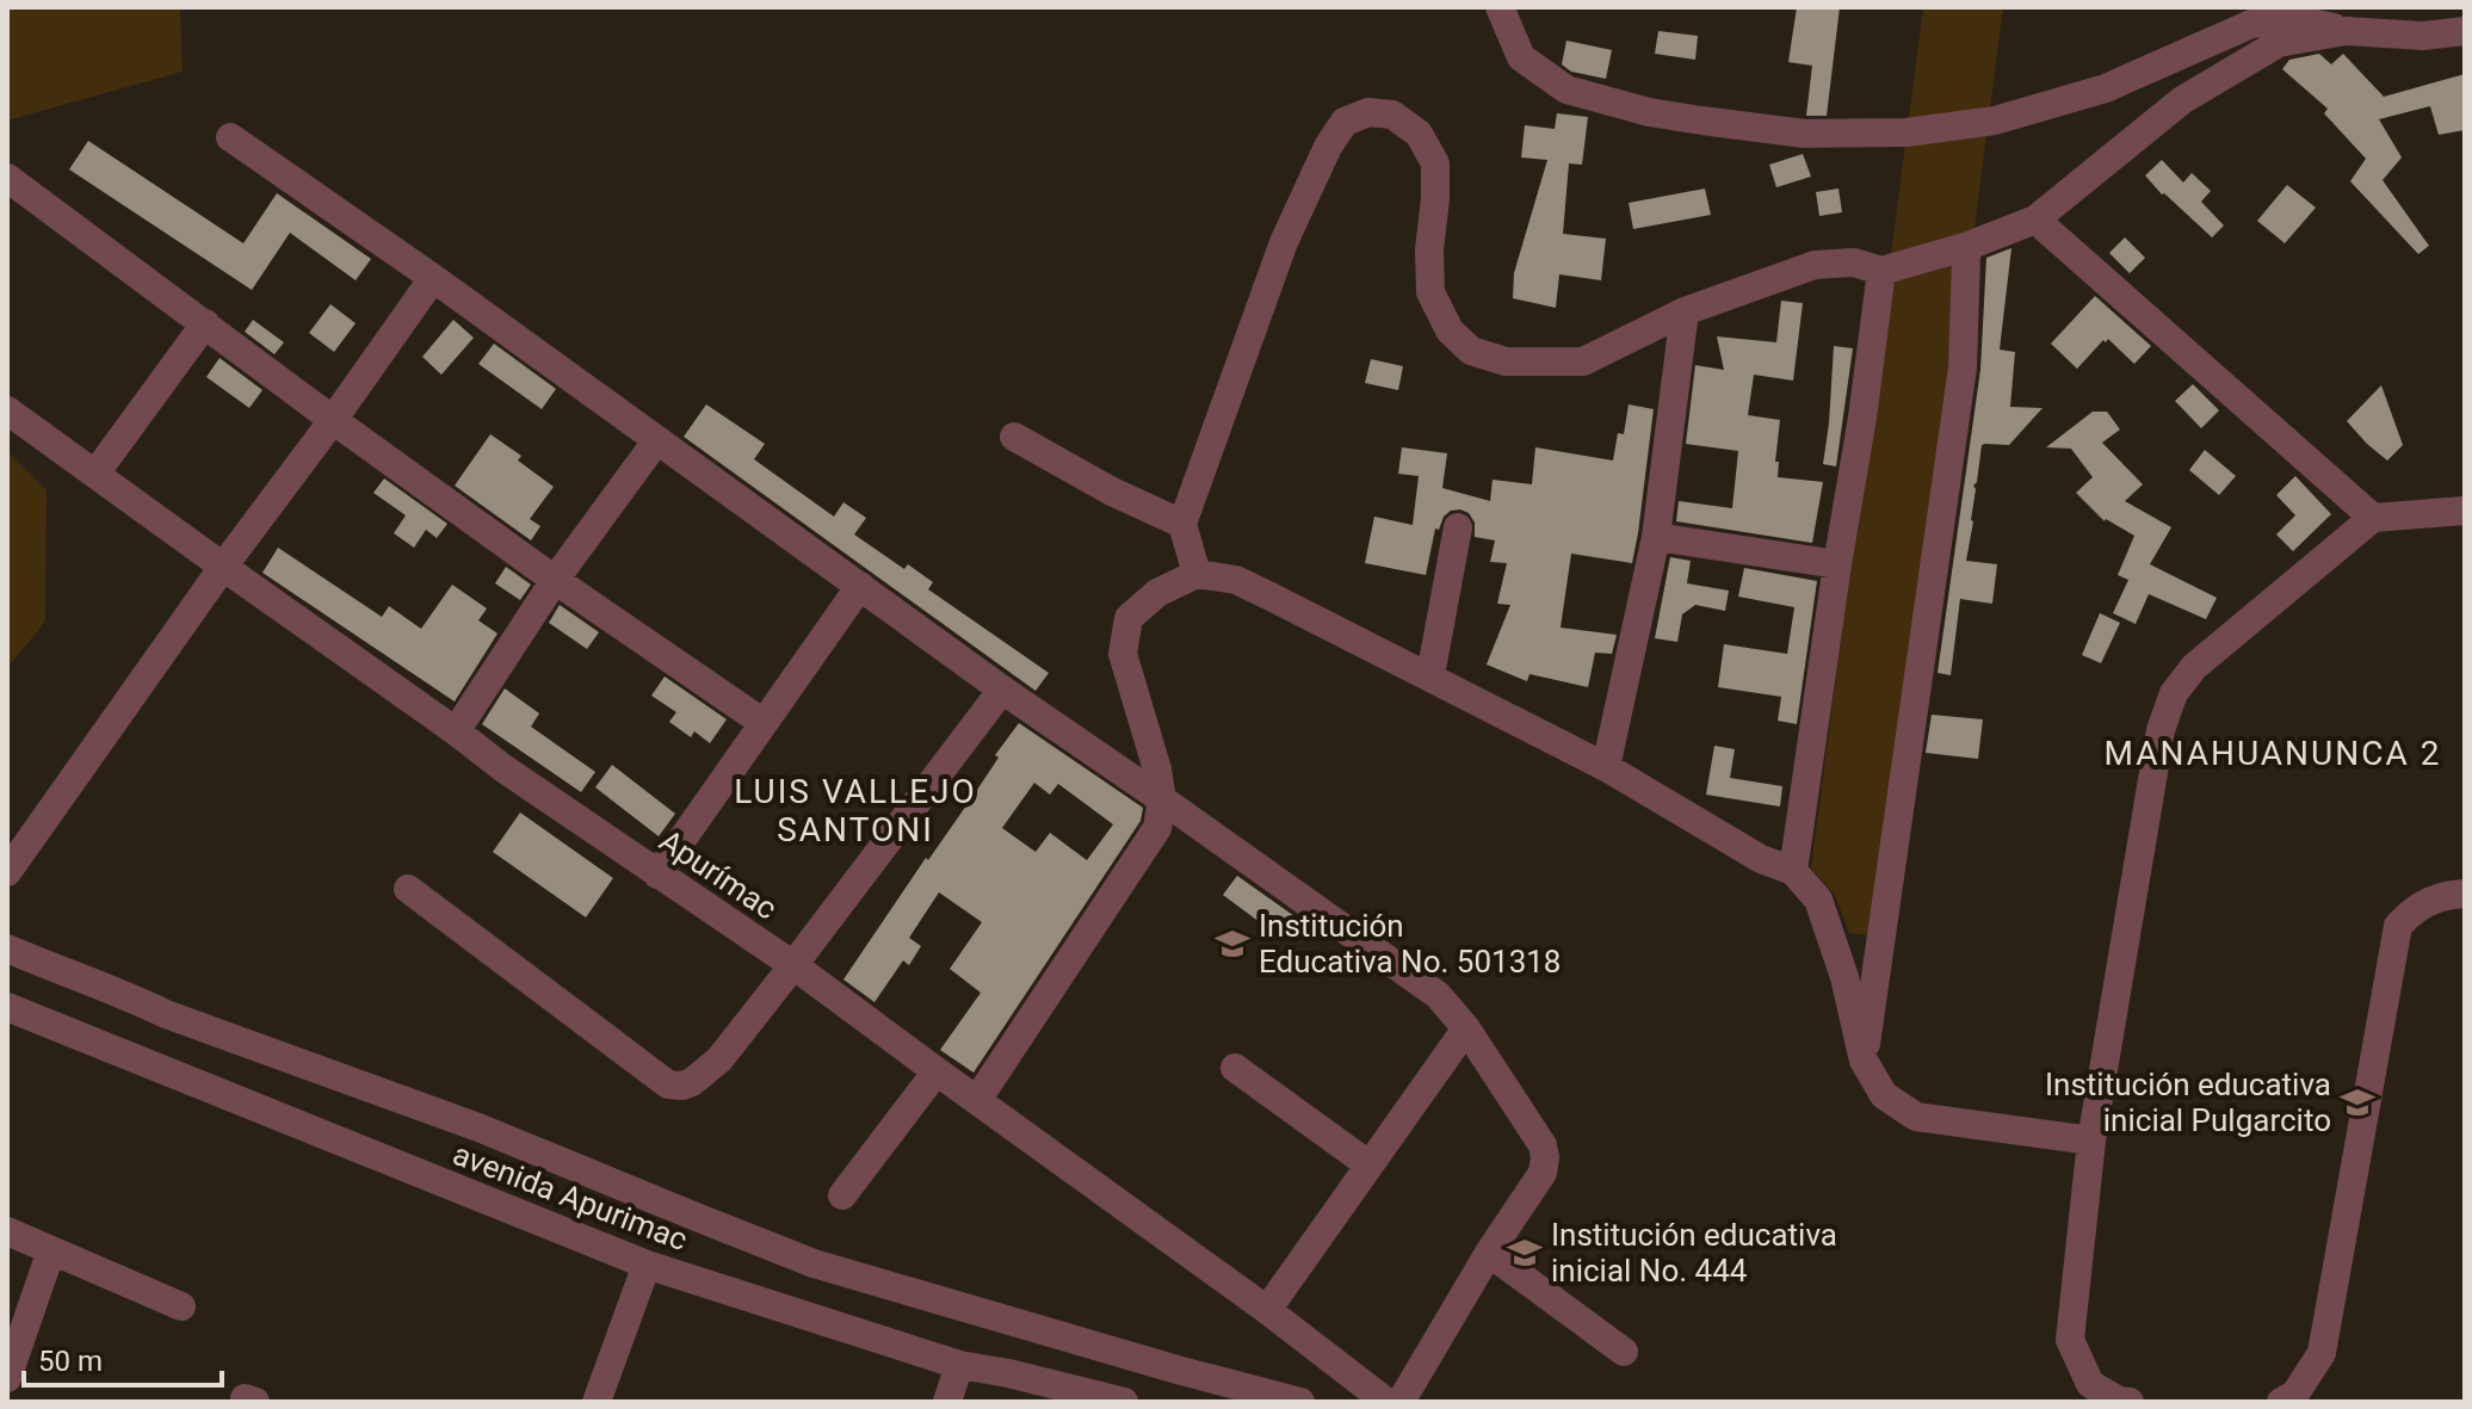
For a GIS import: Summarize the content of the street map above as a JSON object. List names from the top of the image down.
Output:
{
  "streets": {
    "street": ["Apurímac", "avenida Apurimac"]
  },
  "districts": ["MANAHUANUNCA 2", "LUIS VALLEJO SANTONI"],
  "places": {
    "school or university": ["Institución Educativa No. 501318", "Institución educativa inicial Pulgarcito", "Institución educativa inicial No. 444"]
  },
  "scale_bar": "50 m"
}
